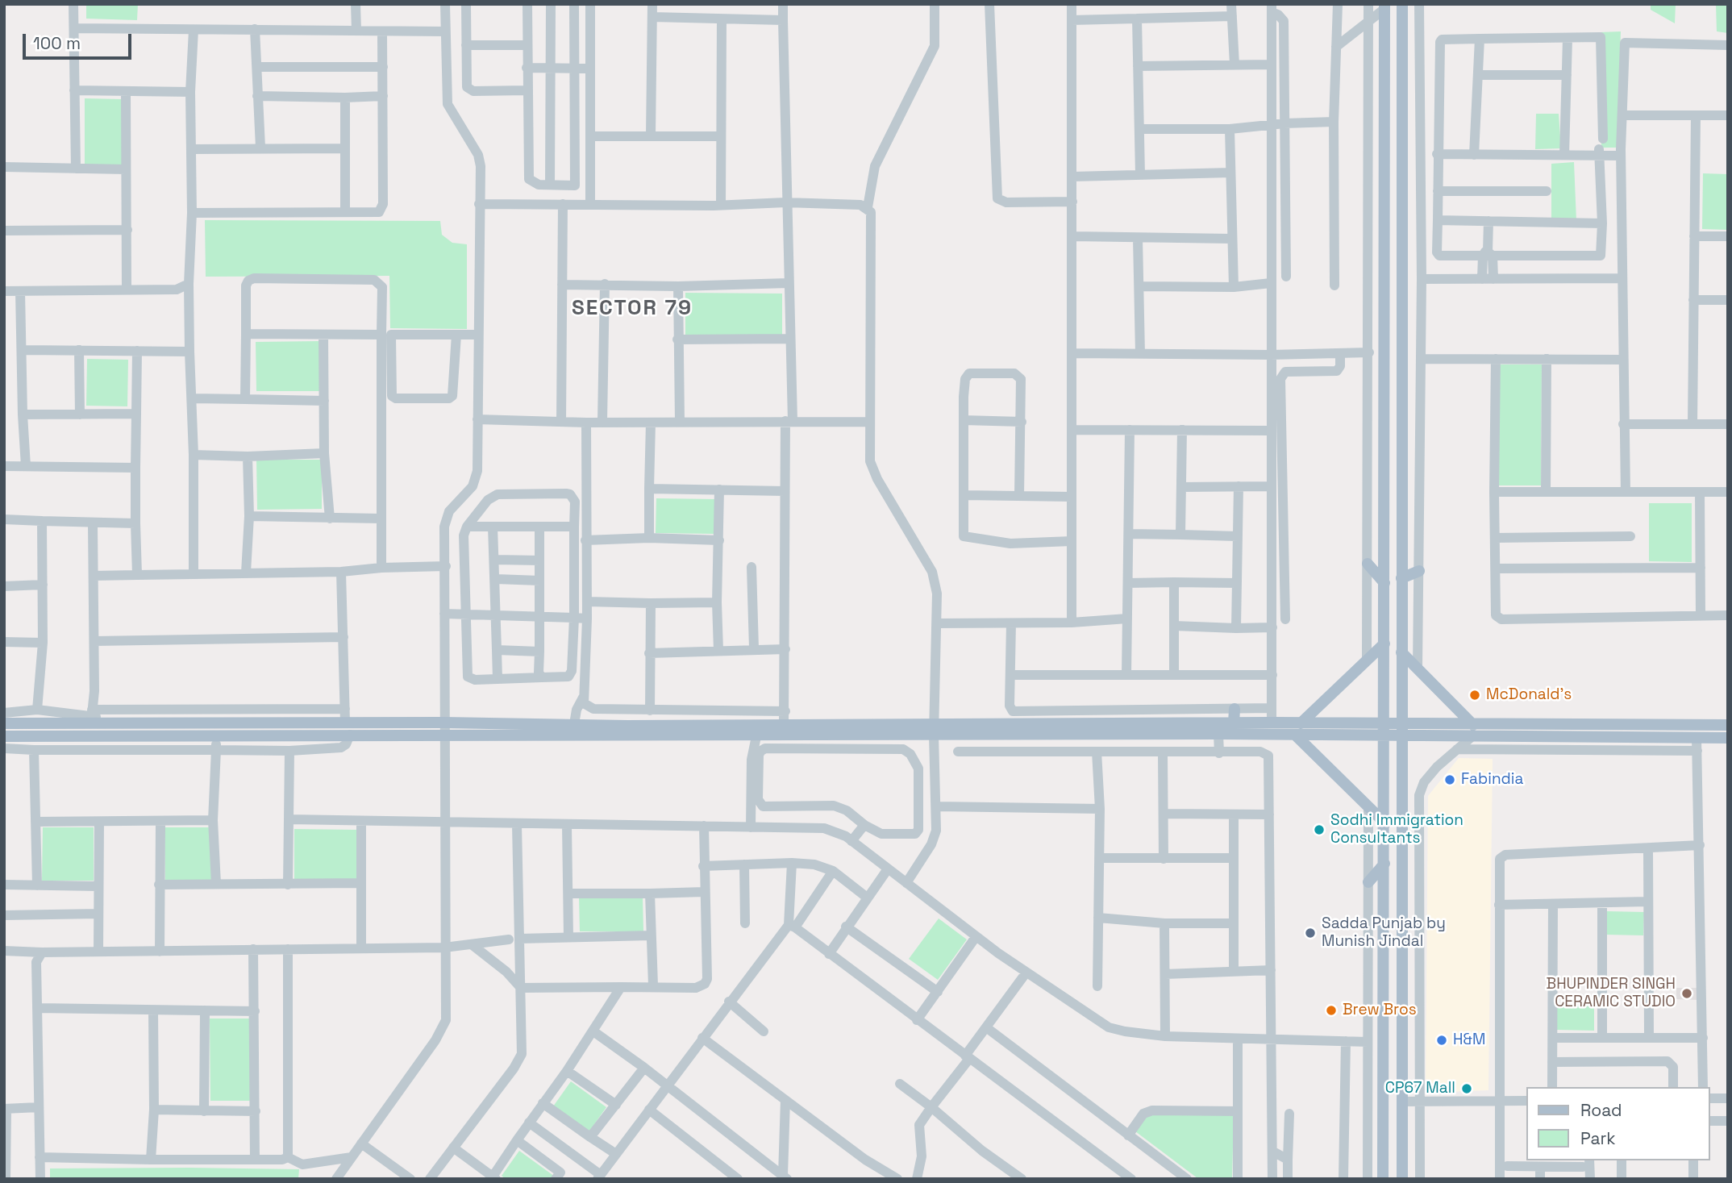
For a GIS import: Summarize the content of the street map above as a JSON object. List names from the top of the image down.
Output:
{
  "districts": ["SECTOR 79"],
  "places": [
    "McDonald's",
    "Fabindia",
    "Sodhi Immigration Consultants",
    "Sadda Punjab by Munish Jindal",
    "BHUPINDER SINGH CERAMIC STUDIO",
    "Brew Bros",
    "H&M",
    "CP67 Mall"
  ],
  "legend": ["Road", "Park"],
  "scale_bar": "100 m"
}
